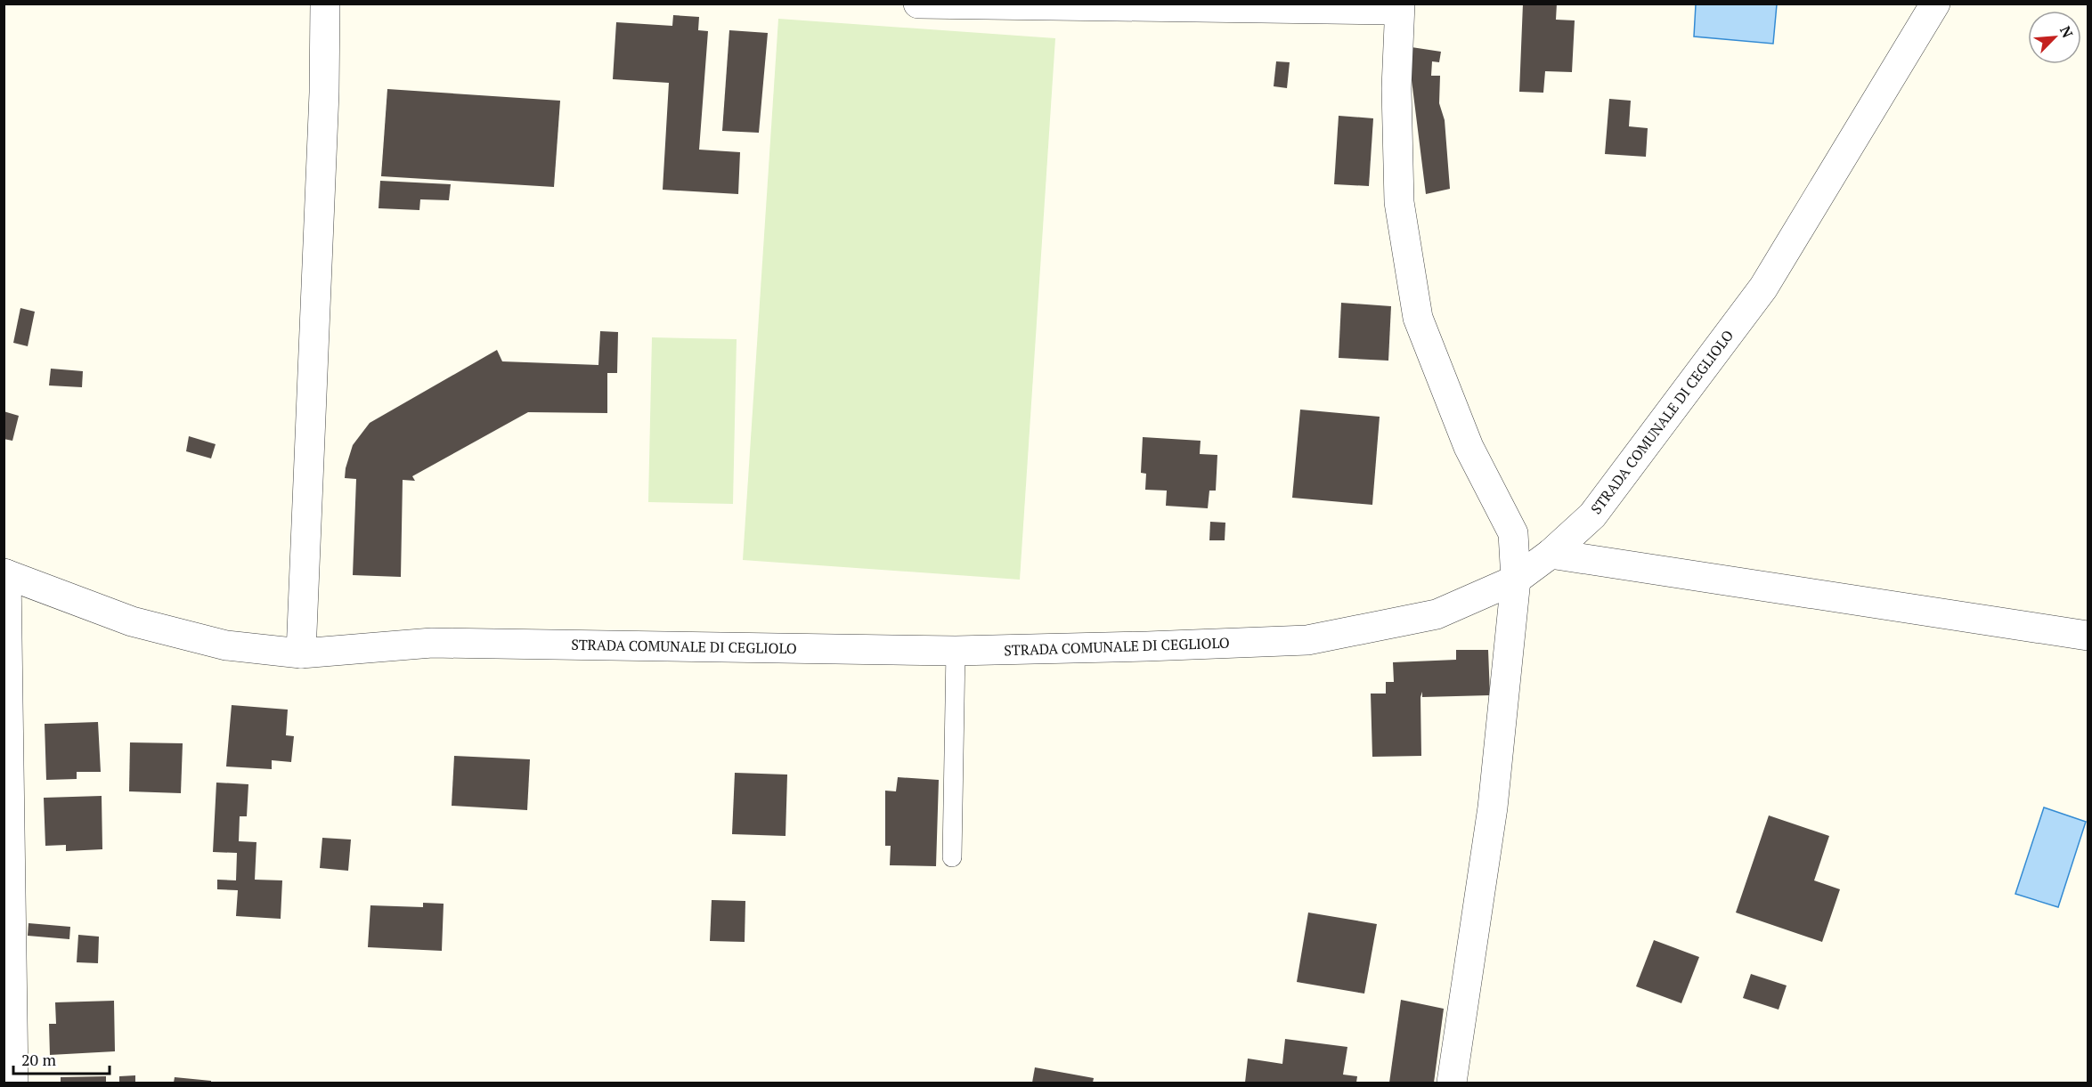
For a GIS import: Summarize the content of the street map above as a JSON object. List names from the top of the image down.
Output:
{
  "streets": {
    "street": ["STRADA COMUNALE DI CEGLIOLO"]
  },
  "scale_bar": "20 m",
  "north": "top right"
}
